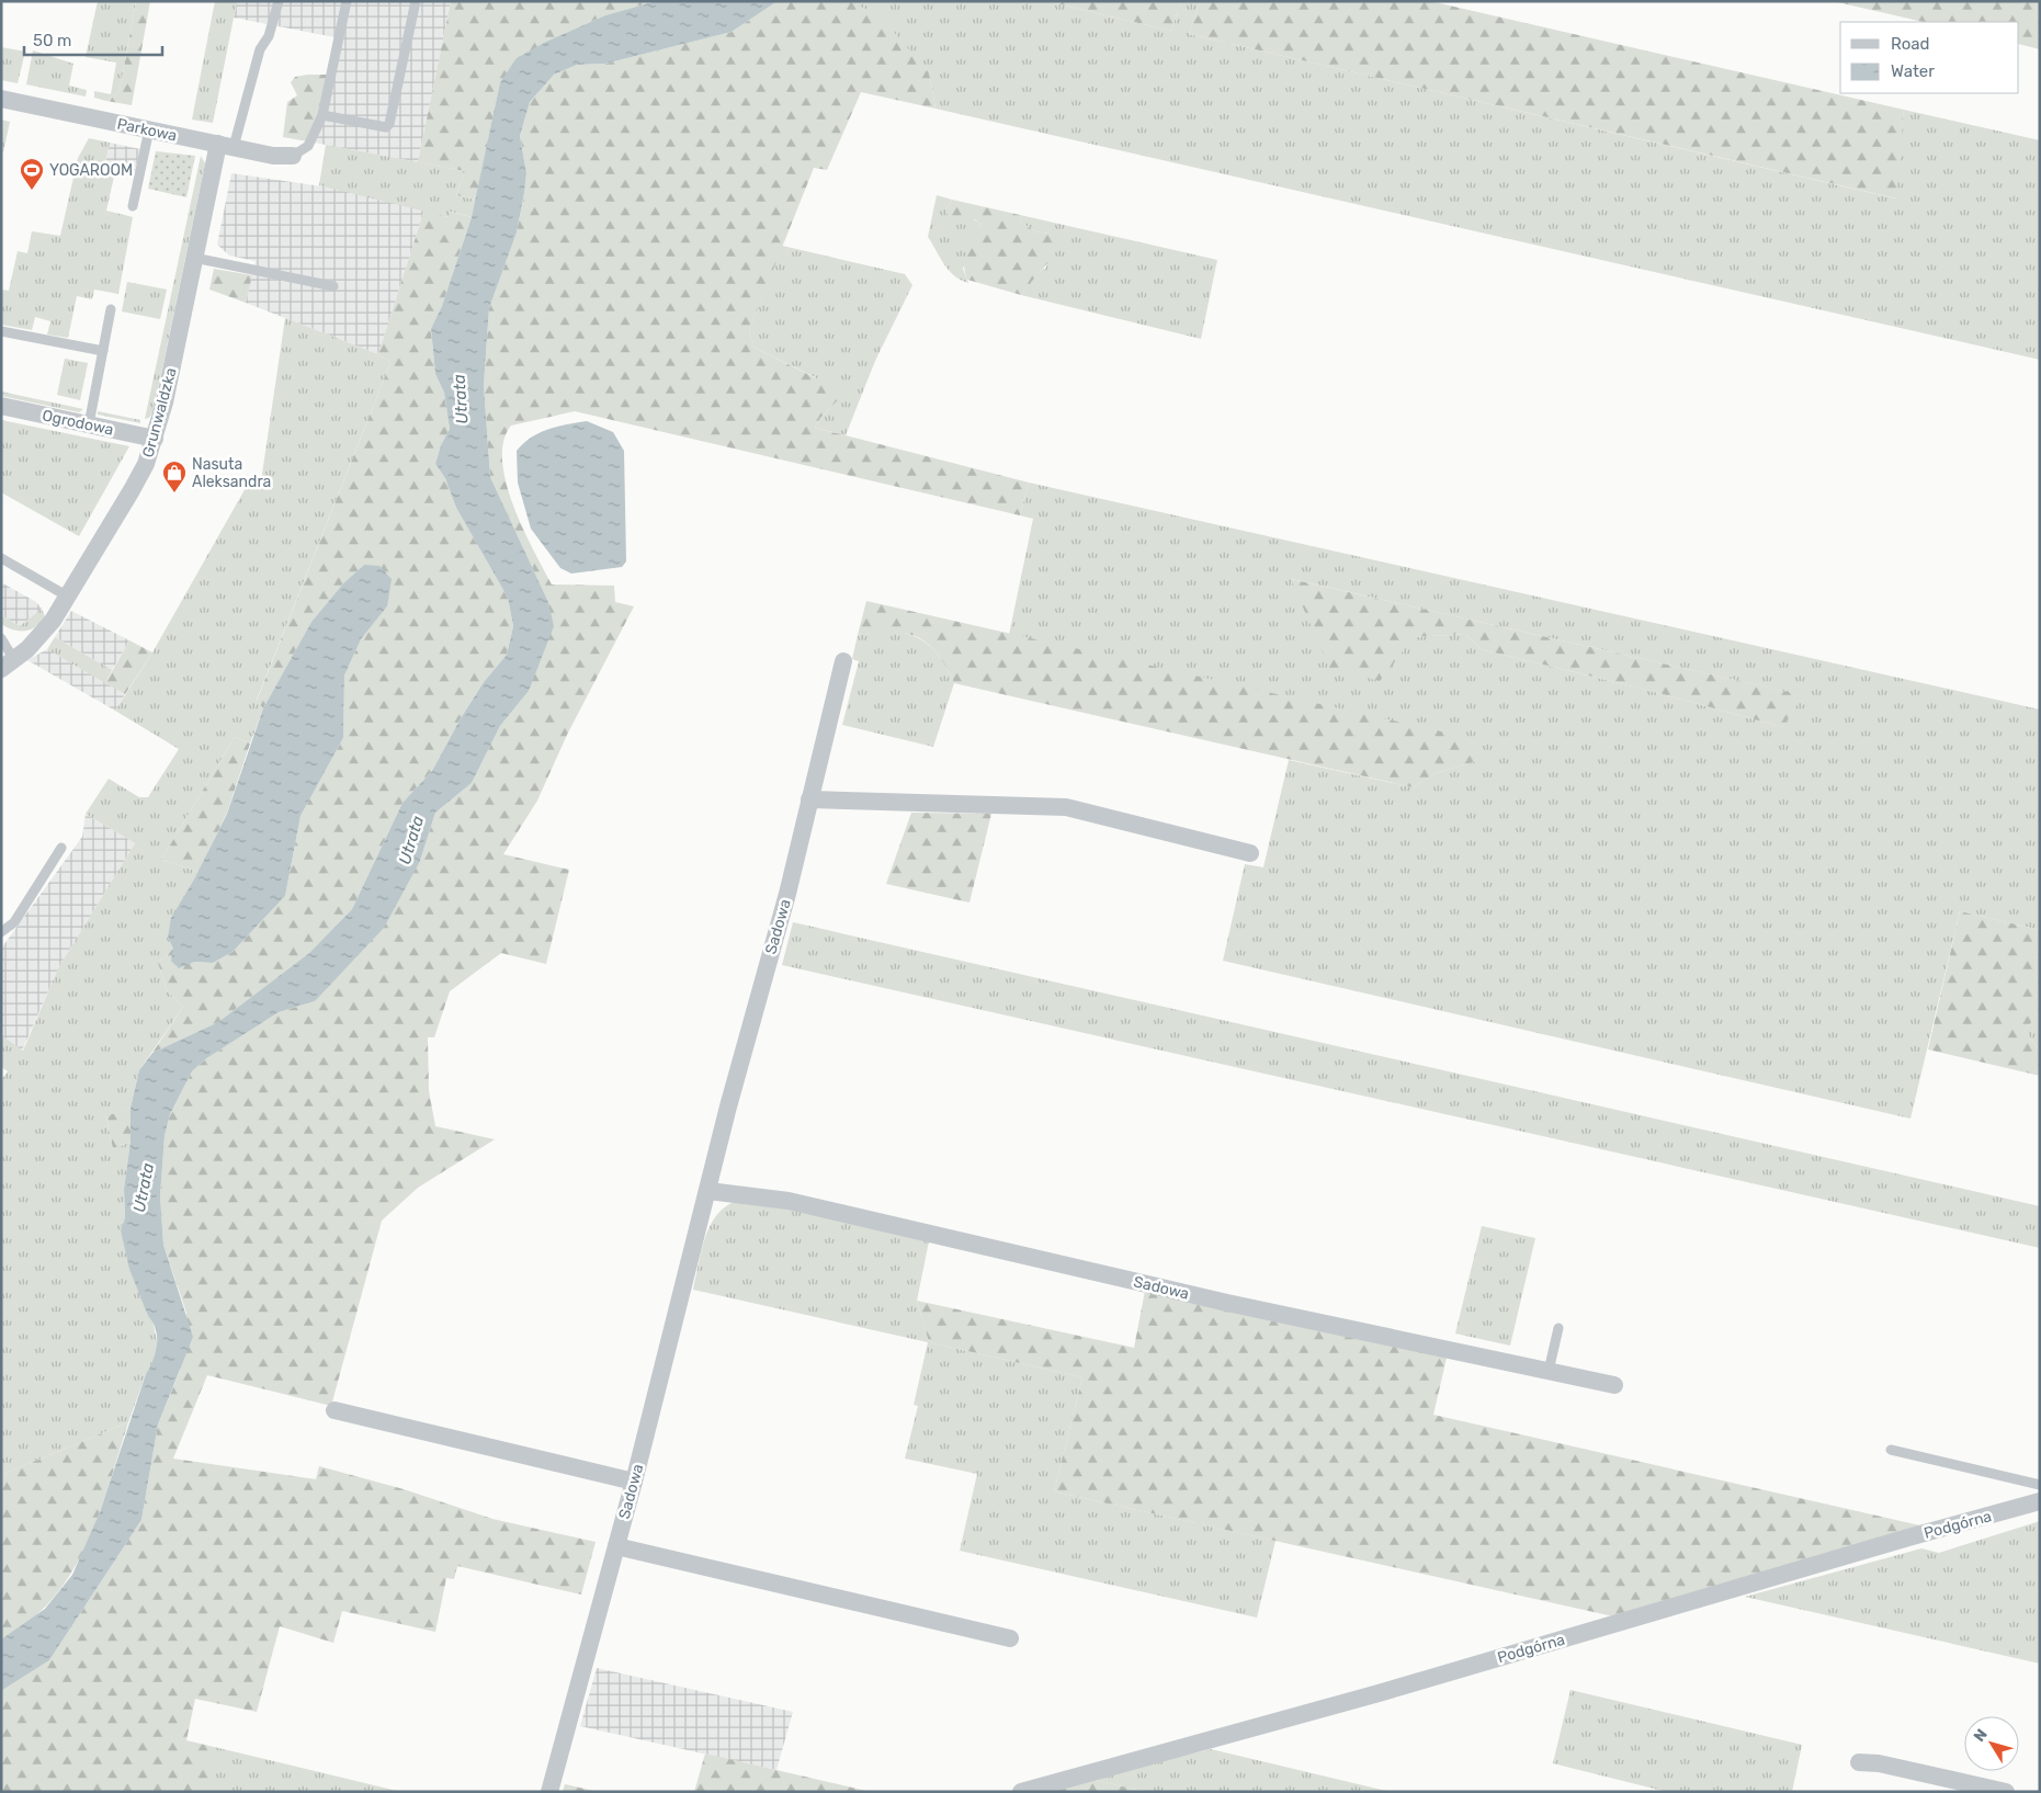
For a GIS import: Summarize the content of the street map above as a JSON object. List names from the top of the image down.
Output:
{
  "streets": {
    "street": [
      "Parkowa",
      "Grunwaldzka",
      "Ogrodowa",
      "Sadowa",
      "Podgórna"
    ]
  },
  "crossings": [
    ["Parkowa", "Grunwaldzka"],
    ["Grunwaldzka", "Ogrodowa"]
  ],
  "water": ["Utrata"],
  "places": {
    "sports": ["YOGAROOM"],
    "shop": ["Nasuta Aleksandra"]
  },
  "legend": ["Road", "Water"],
  "scale_bar": "50 m",
  "north": "top left"
}
